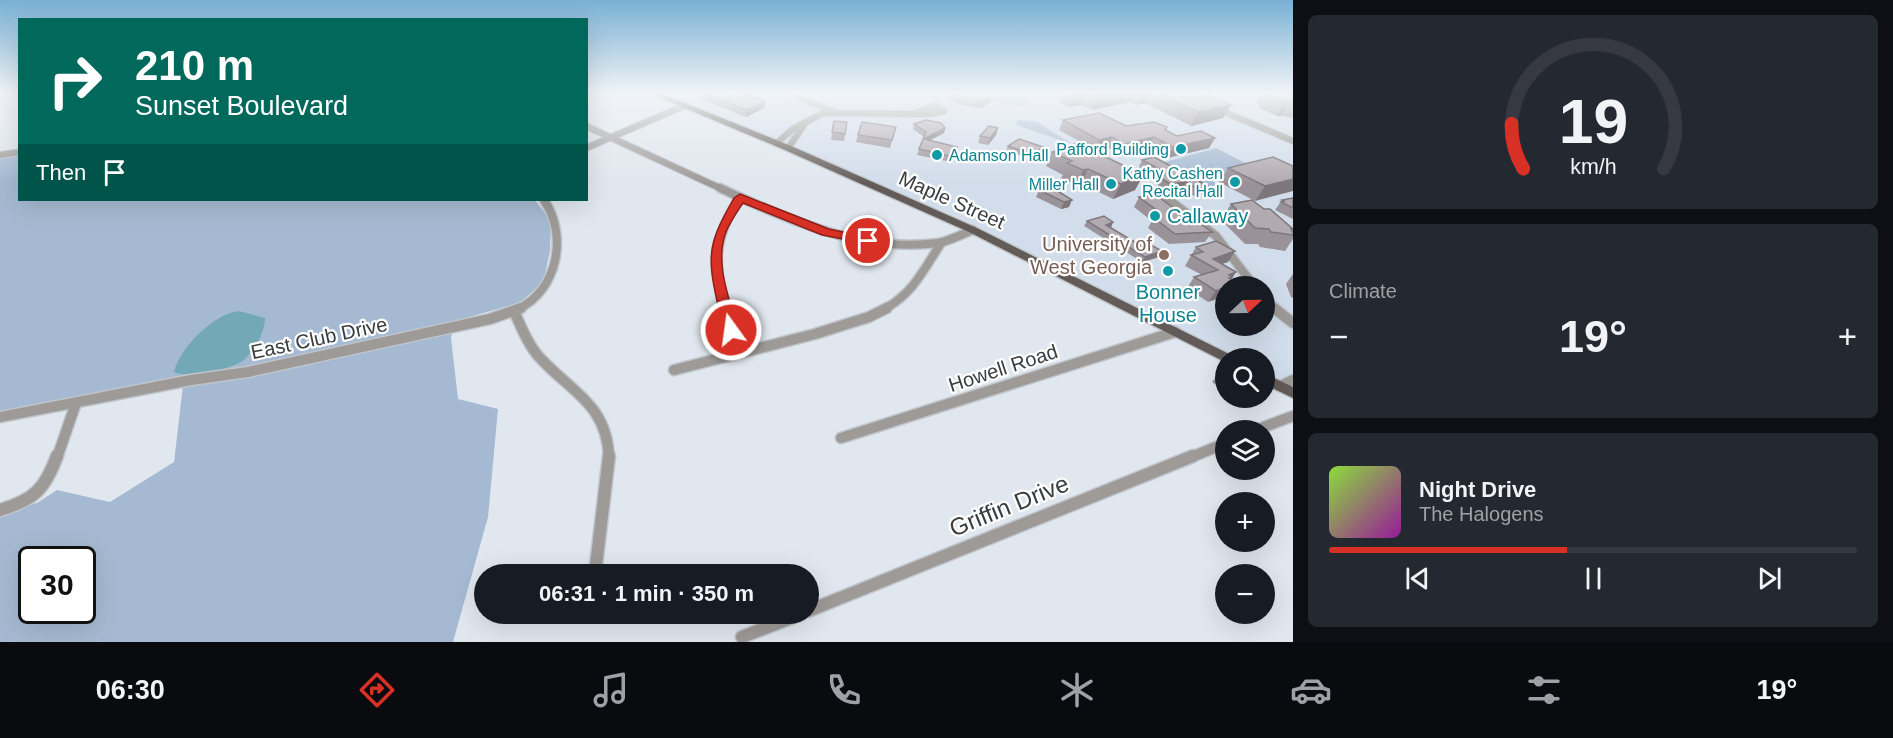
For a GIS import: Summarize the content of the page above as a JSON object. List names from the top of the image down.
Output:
{
  "streets": {
    "main road": ["Maple Street"],
    "street": ["East Club Drive", "Howell Road", "Griffin Drive"]
  },
  "crossings": [
    ["Maple Street", "Howell Road"]
  ],
  "places": [
    "Pafford Building",
    "Adamson Hall",
    "Kathy Cashen Recital Hall",
    "Miller Hall",
    "Callaway",
    "University of West Georgia",
    "Bonner House"
  ],
  "north": "right",
  "page": {
    "turn": ["210 m", "Sunset Boulevard"],
    "then": "Then",
    "tile": "Climate",
    "map_buttons": ["+", "−"],
    "heat": ["−", "19°", "+"],
    "song": ["Night Drive", "The Halogens"],
    "limit": "30",
    "trip": "06:31 · 1 min · 350 m",
    "tabs": ["06:30", "19°"],
    "gauge": ["19", "km/h"]
  }
}
